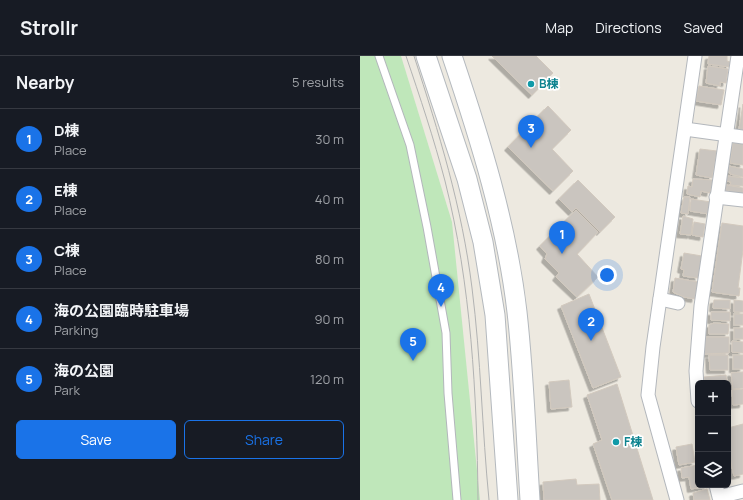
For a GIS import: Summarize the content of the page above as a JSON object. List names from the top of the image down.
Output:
{
  "places": ["B棟", "F棟"],
  "page": {
    "header": "Strollr",
    "nav": ["Map", "Directions", "Saved"],
    "heading": ["Nearby", "5 results"],
    "list": [
      {
        "mark": "1",
        "name": "D棟",
        "note": "Place",
        "value": "30 m"
      },
      {
        "mark": "2",
        "name": "E棟",
        "note": "Place",
        "value": "40 m"
      },
      {
        "mark": "3",
        "name": "C棟",
        "note": "Place",
        "value": "80 m"
      },
      {
        "mark": "4",
        "name": "海の公園臨時駐車場",
        "note": "Parking",
        "value": "90 m"
      },
      {
        "mark": "5",
        "name": "海の公園",
        "note": "Park",
        "value": "120 m"
      }
    ],
    "pins": [
      "3",
      "1",
      "4",
      "2",
      "5"
    ],
    "map_buttons": ["+", "−"],
    "buttons": ["Save", "Share"]
  }
}
